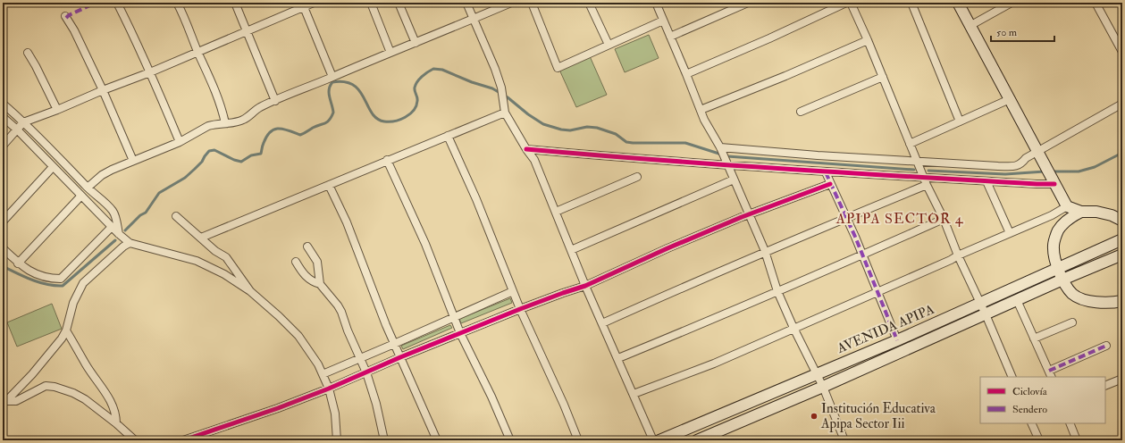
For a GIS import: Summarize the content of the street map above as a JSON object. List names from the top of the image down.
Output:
{
  "streets": {
    "street": ["AVENIDA APIPA"]
  },
  "districts": ["APIPA SECTOR 4"],
  "places": ["Institución Educativa Apipa Sector Iii"],
  "legend": ["Ciclovía", "Sendero"],
  "scale_bar": "50 m"
}
